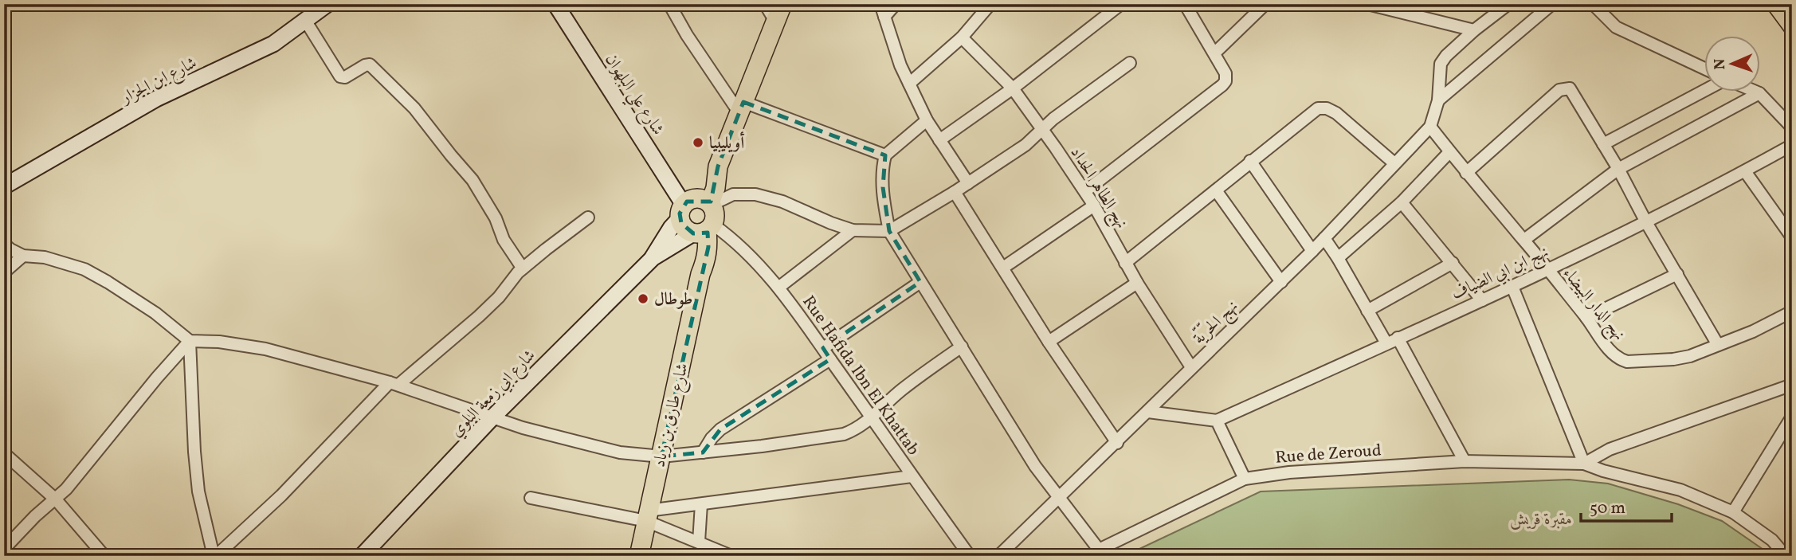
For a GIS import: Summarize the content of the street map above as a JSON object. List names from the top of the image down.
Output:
{
  "streets": {
    "main road": ["شارع طارق بن زياد"],
    "street": [
      "شارع ابن الجزار",
      "شارع علي البلهوان",
      "نهج الطاهر الحداد",
      "نهج ابن ابي الضياف",
      "نهج الدار البيضاء",
      "نهج الحرّيّة",
      "Rue Hafida Ibn El Khattab",
      "شارع ابي زمعة البلوي",
      "Rue de Zeroud"
    ]
  },
  "crossings": [
    ["شارع علي البلهوان", "شارع ابي زمعة البلوي"],
    ["شارع علي البلهوان", "شارع طارق بن زياد"],
    ["نهج الطاهر الحداد", "نهج الحرّيّة"],
    ["نهج ابن ابي الضياف", "نهج الدار البيضاء"],
    ["نهج الدار البيضاء", "نهج الحرّيّة"],
    ["نهج الحرّيّة", "Rue de Zeroud"],
    ["Rue Hafida Ibn El Khattab", "شارع ابي زمعة البلوي"],
    ["Rue Hafida Ibn El Khattab", "شارع طارق بن زياد"],
    ["شارع ابي زمعة البلوي", "شارع طارق بن زياد"]
  ],
  "parks": ["مقبرة قريش"],
  "places": ["أويليبيا", "طوطال"],
  "scale_bar": "50 m",
  "north": "left"
}
